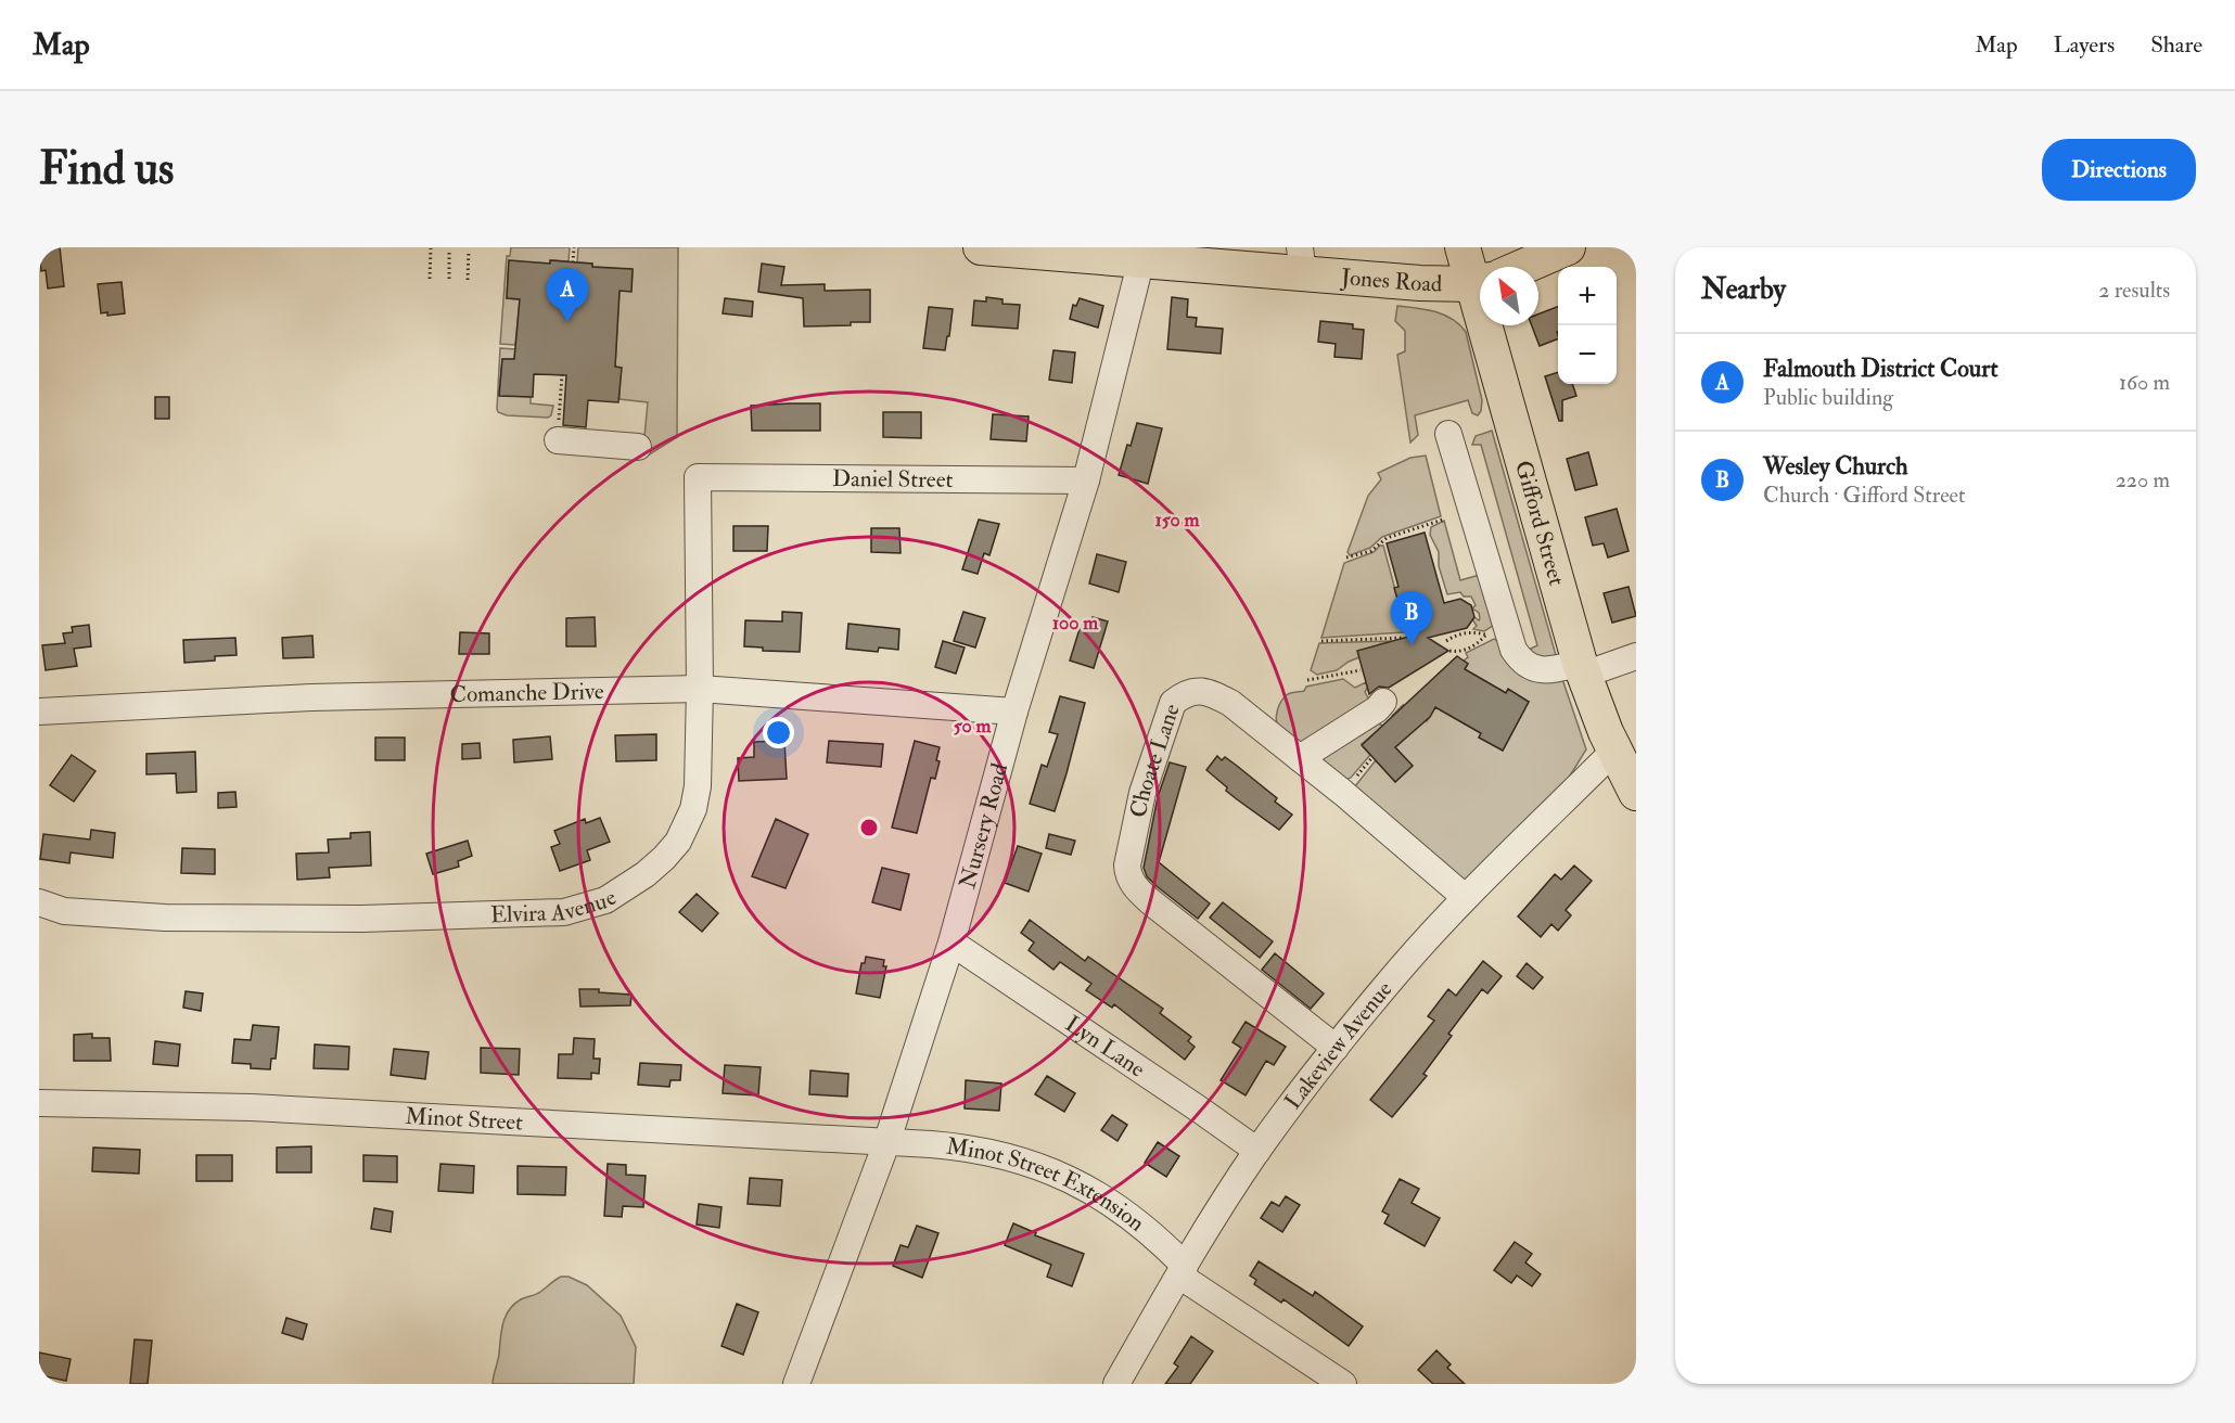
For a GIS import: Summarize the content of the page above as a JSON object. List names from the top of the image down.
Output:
{
  "streets": {
    "main road": ["Jones Road", "Gifford Street"],
    "street": [
      "Daniel Street",
      "Comanche Drive",
      "Choate Lane",
      "Nursery Road",
      "Elvira Avenue",
      "Lyn Lane",
      "Lakeview Avenue",
      "Minot Street",
      "Minot Street Extension"
    ]
  },
  "crossings": [
    ["Jones Road", "Nursery Road"],
    ["Daniel Street", "Nursery Road"],
    ["Daniel Street", "Elvira Avenue"],
    ["Gifford Street", "Lakeview Avenue"],
    ["Comanche Drive", "Nursery Road"],
    ["Comanche Drive", "Elvira Avenue"],
    ["Choate Lane", "Lakeview Avenue"],
    ["Nursery Road", "Lyn Lane"],
    ["Nursery Road", "Minot Street"],
    ["Nursery Road", "Minot Street Extension"],
    ["Lyn Lane", "Lakeview Avenue"],
    ["Lakeview Avenue", "Minot Street Extension"],
    ["Minot Street", "Minot Street Extension"]
  ],
  "north": "top left",
  "page": {
    "header": "Map",
    "nav": ["Map", "Layers", "Share"],
    "buttons": "Directions",
    "title": "Find us",
    "heading": ["Nearby", "2 results"],
    "map_buttons": ["+", "−"],
    "pins": ["A", "B"],
    "list": [
      {
        "mark": "A",
        "name": "Falmouth District Court",
        "note": "Public building",
        "value": "160 m"
      },
      {
        "mark": "B",
        "name": "Wesley Church",
        "note": "Church · Gifford Street",
        "value": "220 m"
      }
    ]
  },
  "rings": ["150 m", "100 m", "50 m"]
}
